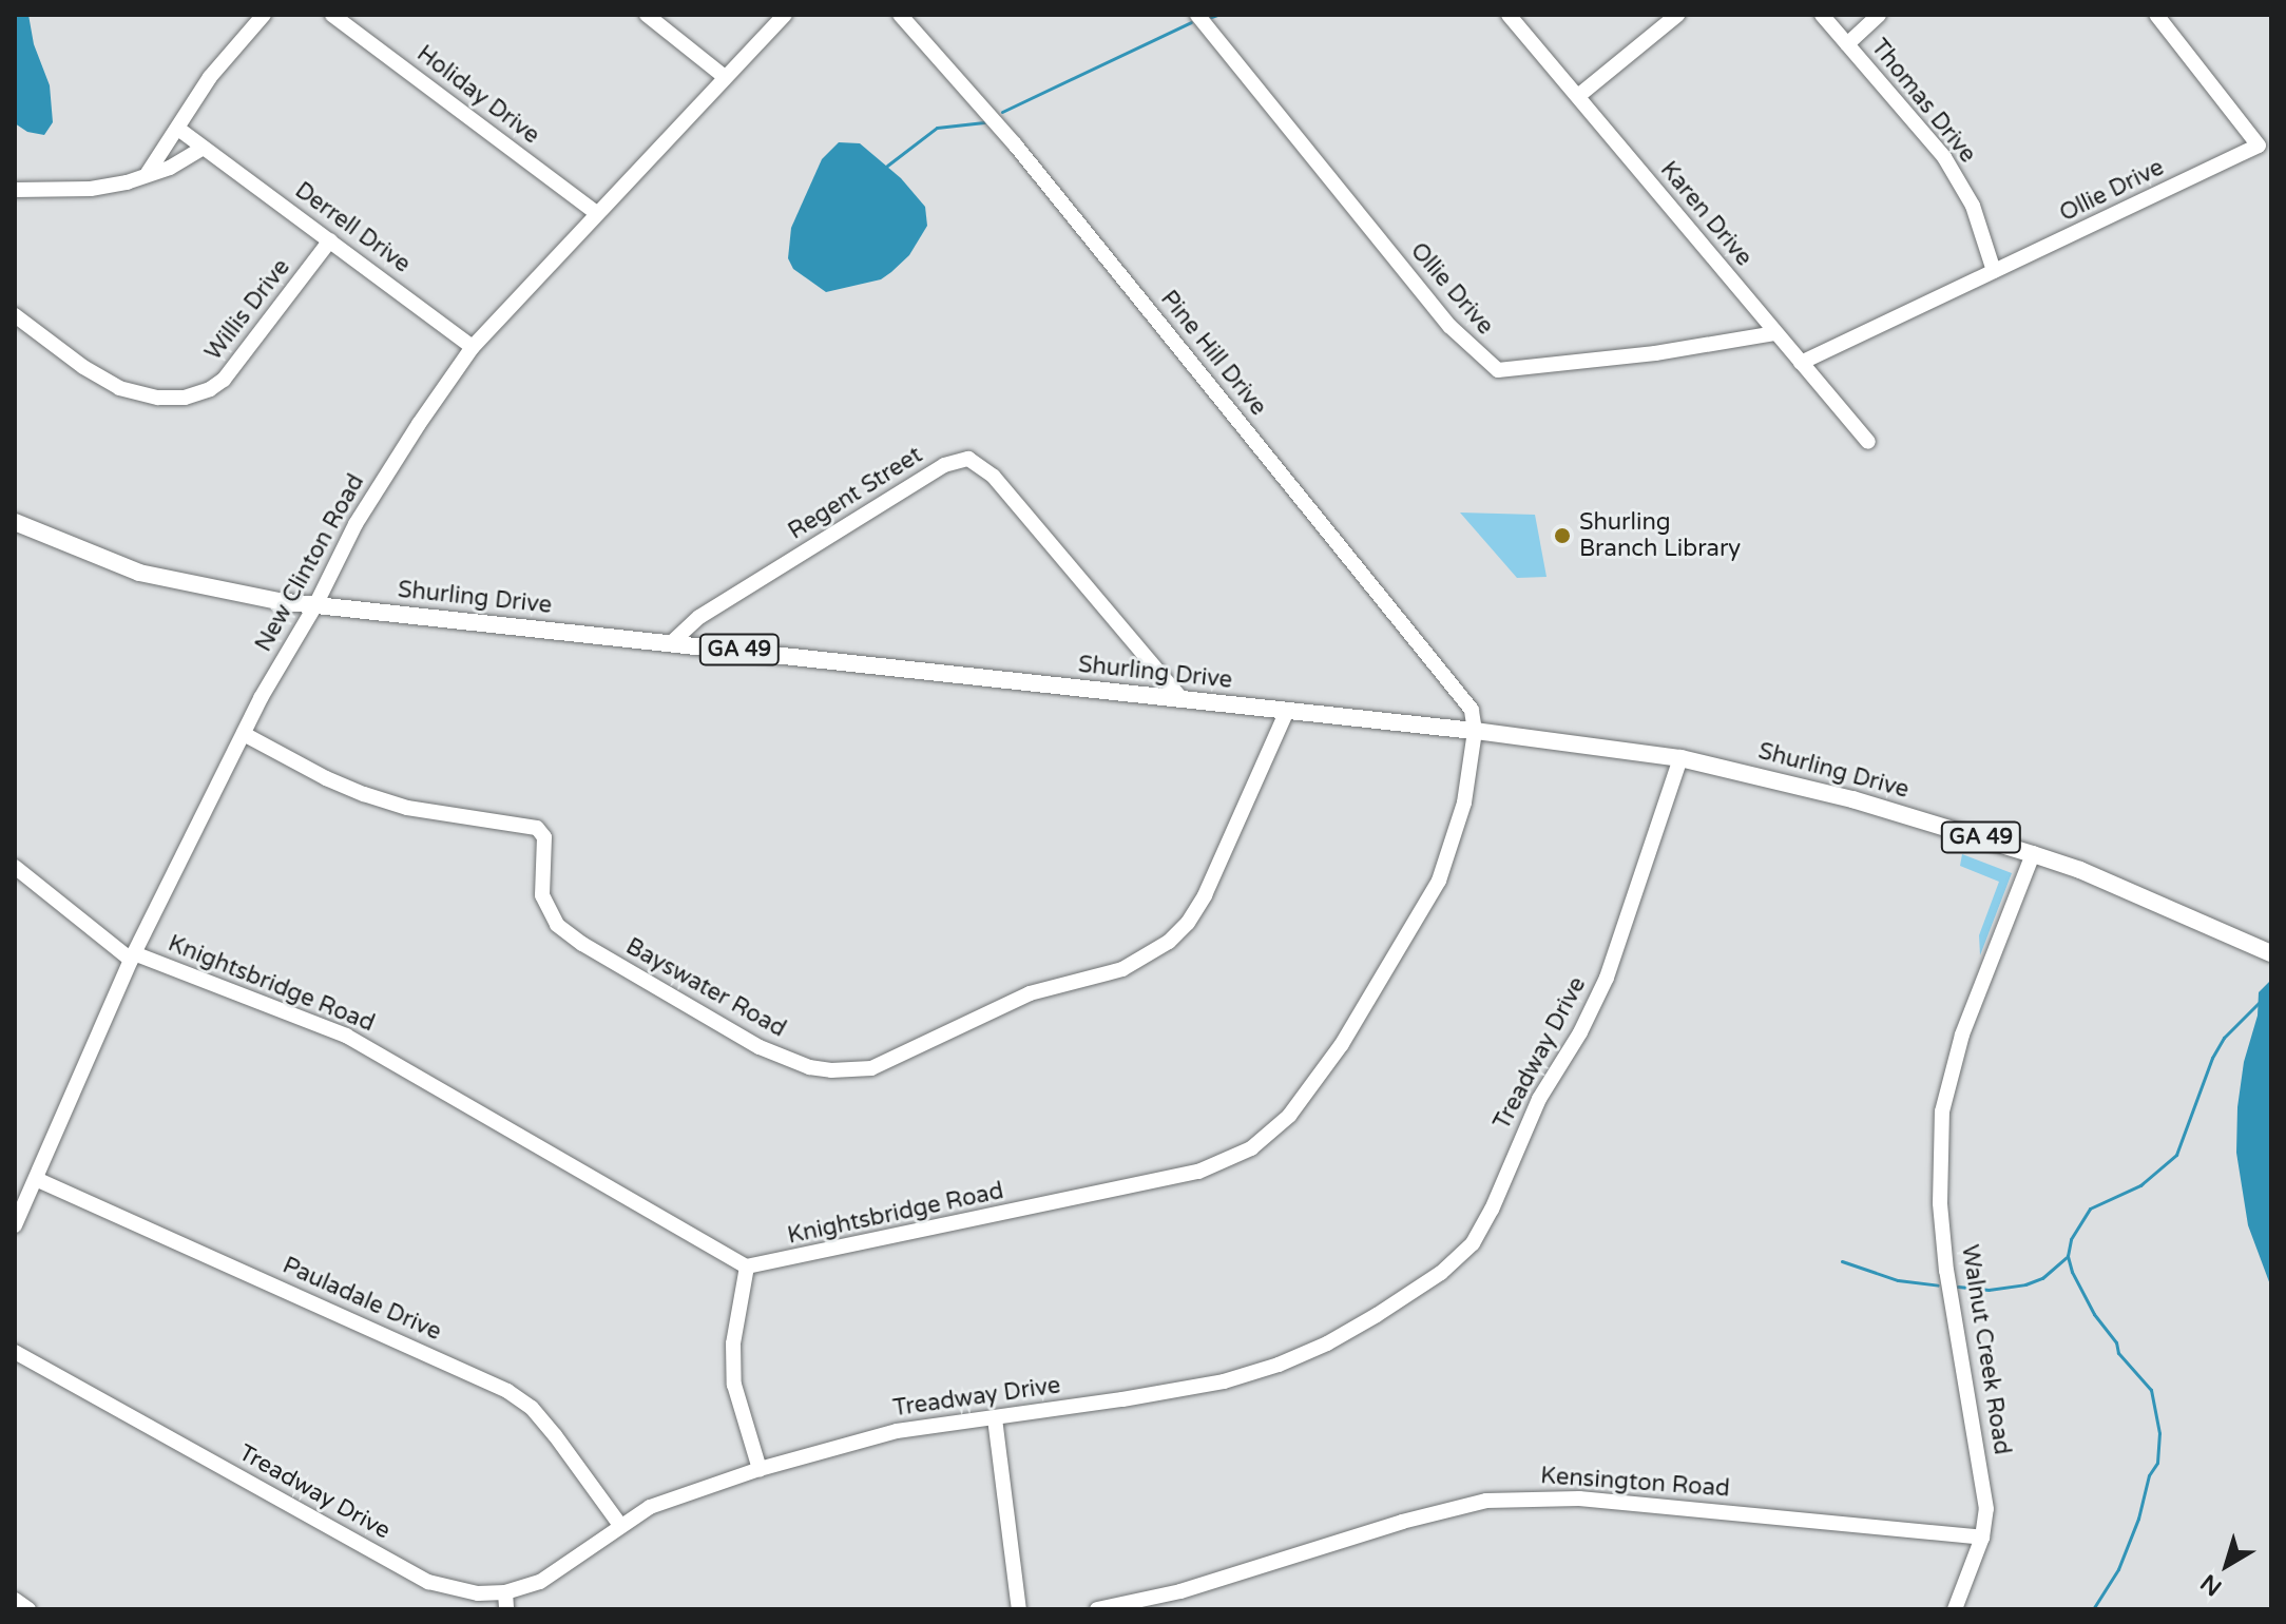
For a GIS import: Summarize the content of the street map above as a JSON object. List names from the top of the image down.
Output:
{
  "streets": {
    "main road": ["Shurling Drive", "GA 49"],
    "street": [
      "Holiday Drive",
      "Thomas Drive",
      "Ollie Drive",
      "Karen Drive",
      "Derrell Drive",
      "Willis Drive",
      "Pine Hill Drive",
      "Regent Street",
      "New Clinton Road",
      "Knightsbridge Road",
      "Bayswater Road",
      "Treadway Drive",
      "Pauladale Drive",
      "Walnut Creek Road",
      "Kensington Road"
    ]
  },
  "crossings": [
    ["Holiday Drive", "New Clinton Road"],
    ["Thomas Drive", "Ollie Drive"],
    ["Ollie Drive", "Karen Drive"],
    ["Derrell Drive", "Willis Drive"],
    ["Derrell Drive", "New Clinton Road"],
    ["Pine Hill Drive", "Shurling Drive"],
    ["Pine Hill Drive", "Knightsbridge Road"],
    ["Regent Street", "Shurling Drive"],
    ["New Clinton Road", "Shurling Drive"],
    ["New Clinton Road", "Knightsbridge Road"],
    ["New Clinton Road", "Bayswater Road"],
    ["New Clinton Road", "Pauladale Drive"],
    ["Shurling Drive", "Knightsbridge Road"],
    ["Shurling Drive", "Bayswater Road"],
    ["Shurling Drive", "Treadway Drive"],
    ["Shurling Drive", "Walnut Creek Road"],
    ["Treadway Drive", "Pauladale Drive"],
    ["Walnut Creek Road", "Kensington Road"]
  ],
  "places": ["Shurling Branch Library"],
  "north": "bottom left"
}
